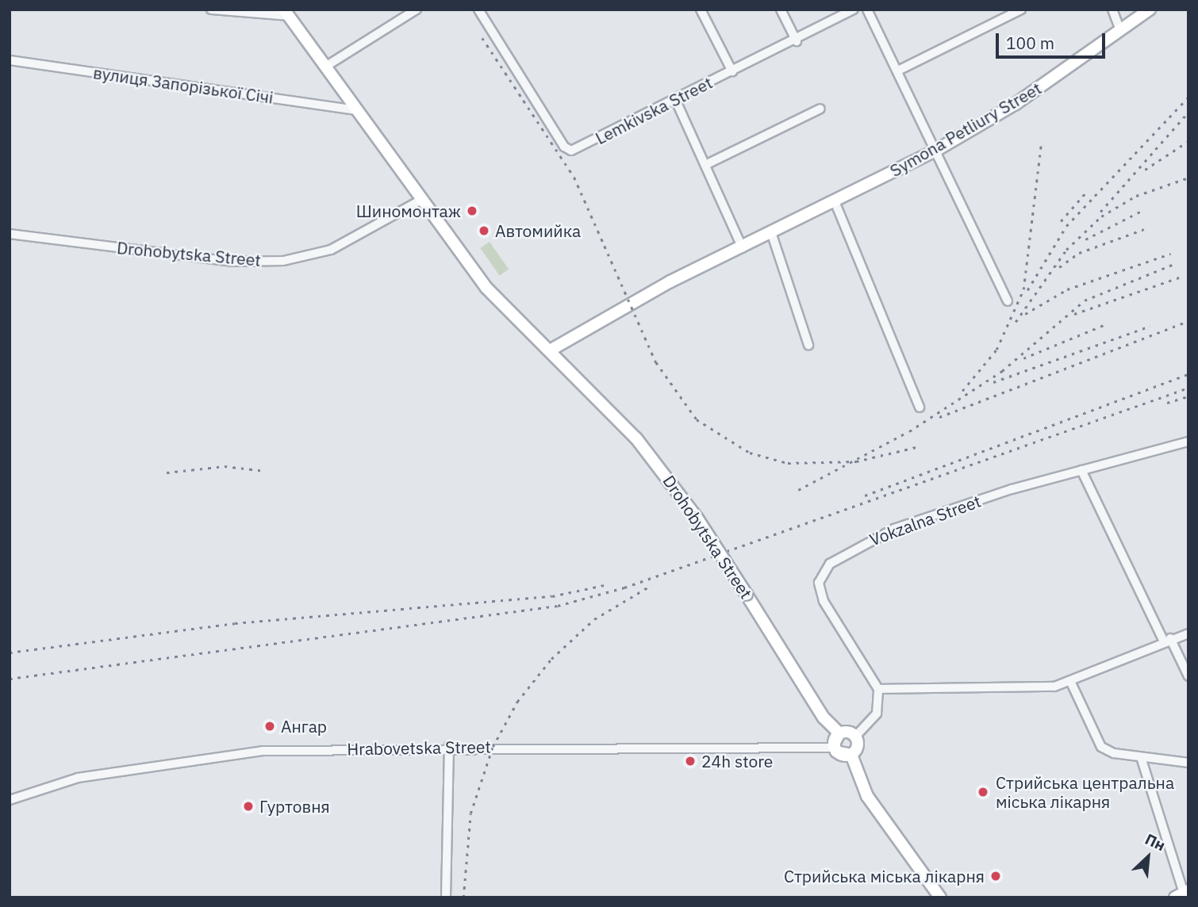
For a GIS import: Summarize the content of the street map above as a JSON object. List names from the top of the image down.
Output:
{
  "streets": {
    "main road": ["Symona Petliury Street", "Drohobytska Street"],
    "street": [
      "вулиця Запорізької Січі",
      "Lemkivska Street",
      "Vokzalna Street",
      "Hrabovetska Street"
    ]
  },
  "crossings": [
    ["вулиця Запорізької Січі", "Drohobytska Street"],
    ["Symona Petliury Street", "Drohobytska Street"],
    ["Drohobytska Street", "Hrabovetska Street"]
  ],
  "places": [
    "Шиномонтаж",
    "Автомийка",
    "Ангар",
    "24h store",
    "Стрийська центральна міська лікарня",
    "Гуртовня",
    "Стрийська міська лікарня"
  ],
  "scale_bar": "100 m",
  "north": "top right"
}
